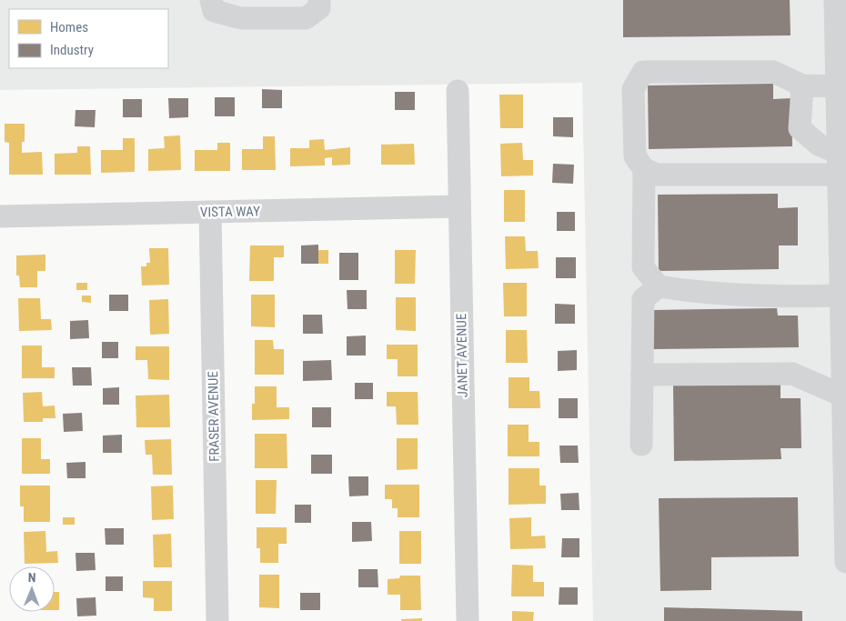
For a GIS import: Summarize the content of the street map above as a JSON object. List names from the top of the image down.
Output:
{
  "streets": {
    "street": ["VISTA WAY", "JANET AVENUE", "FRASER AVENUE"]
  },
  "crossings": [
    ["VISTA WAY", "JANET AVENUE"],
    ["VISTA WAY", "FRASER AVENUE"]
  ],
  "legend": ["Homes", "Industry"],
  "north": "top"
}
